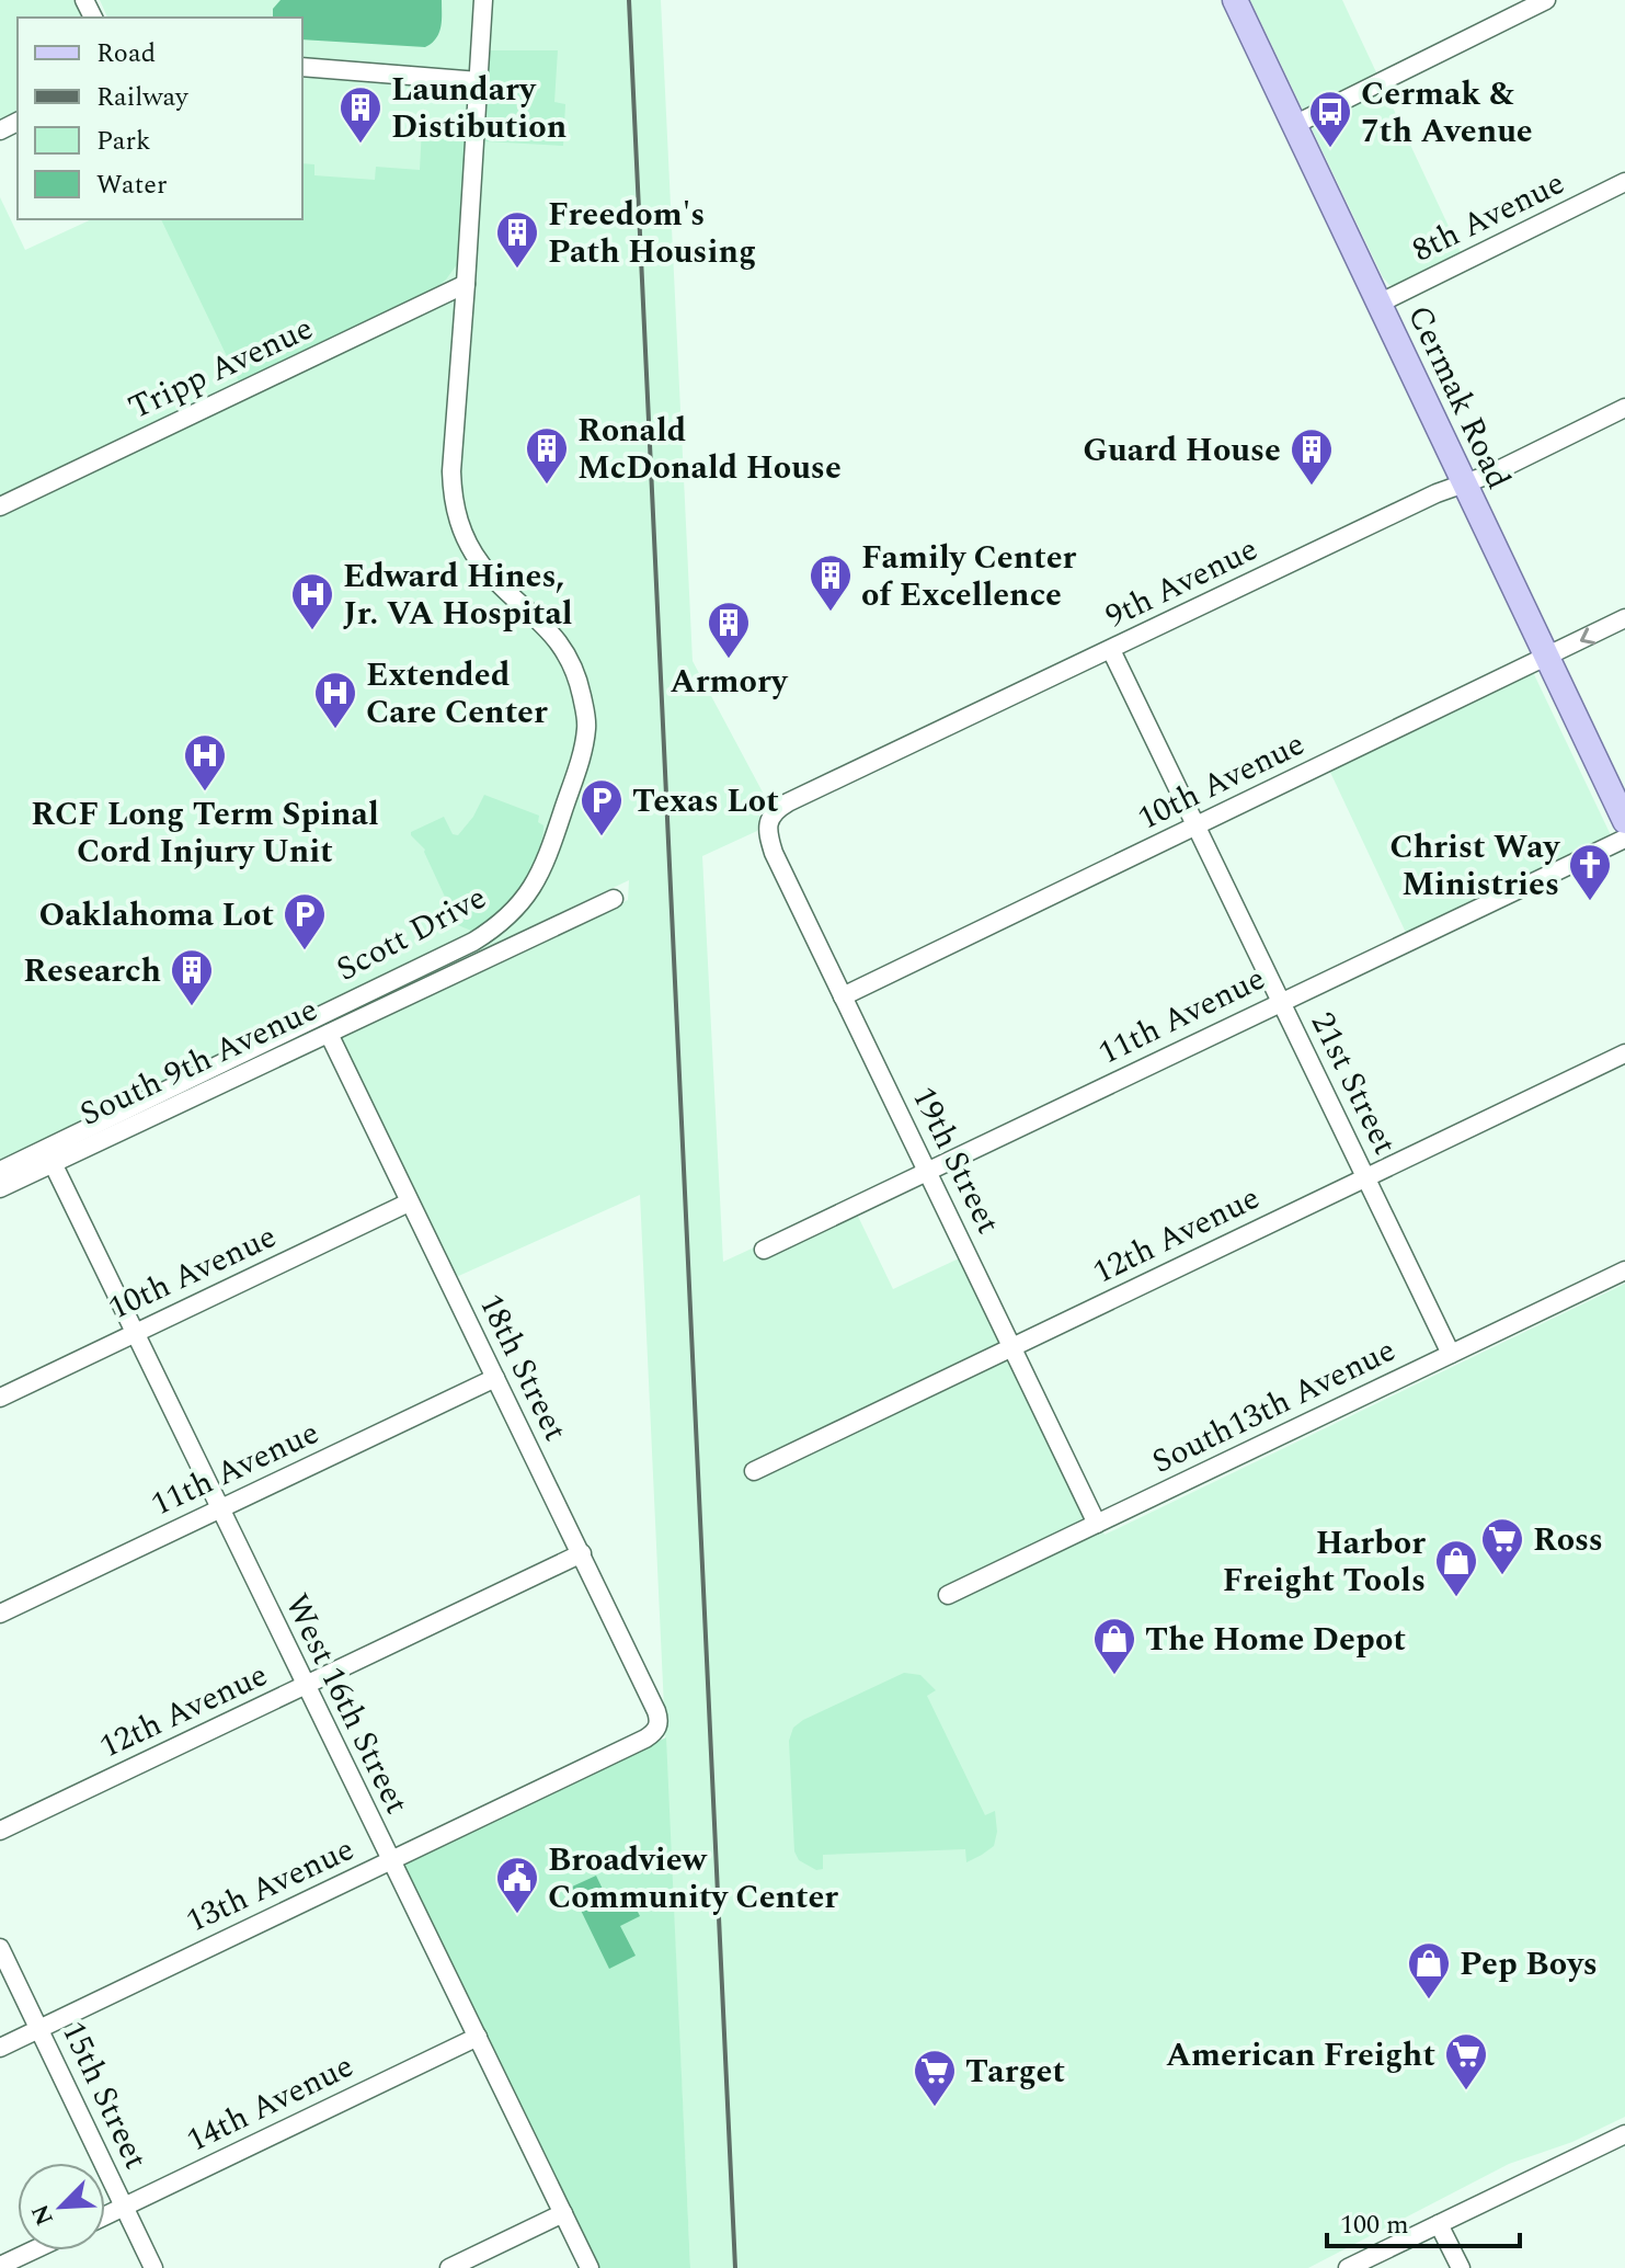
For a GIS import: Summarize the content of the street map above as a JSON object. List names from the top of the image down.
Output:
{
  "streets": {
    "main road": ["Cermak Road"],
    "street": [
      "8th Avenue",
      "Tripp Avenue",
      "9th Avenue",
      "10th Avenue",
      "Scott Drive",
      "11th Avenue",
      "South 9th Avenue",
      "21st Street",
      "19th Street",
      "12th Avenue",
      "18th Street",
      "South13th Avenue",
      "West 16th Street",
      "13th Avenue",
      "15th Street",
      "14th Avenue"
    ]
  },
  "crossings": [
    ["8th Avenue", "Cermak Road"],
    ["Tripp Avenue", "Scott Drive"],
    ["Cermak Road", "9th Avenue"],
    ["Cermak Road", "10th Avenue"],
    ["9th Avenue", "21st Street"],
    ["9th Avenue", "19th Street"],
    ["10th Avenue", "21st Street"],
    ["10th Avenue", "19th Street"],
    ["10th Avenue", "18th Street"],
    ["10th Avenue", "West 16th Street"],
    ["11th Avenue", "21st Street"],
    ["11th Avenue", "19th Street"],
    ["11th Avenue", "18th Street"],
    ["11th Avenue", "West 16th Street"],
    ["South 9th Avenue", "18th Street"],
    ["South 9th Avenue", "West 16th Street"],
    ["21st Street", "12th Avenue"],
    ["21st Street", "South13th Avenue"],
    ["19th Street", "12th Avenue"],
    ["19th Street", "South13th Avenue"],
    ["12th Avenue", "18th Street"],
    ["12th Avenue", "West 16th Street"],
    ["18th Street", "13th Avenue"],
    ["West 16th Street", "13th Avenue"],
    ["West 16th Street", "14th Avenue"],
    ["13th Avenue", "15th Street"],
    ["15th Street", "14th Avenue"]
  ],
  "places": {
    "building": [
      "Laundary Distibution",
      "Freedom's Path Housing",
      "Ronald McDonald House",
      "Guard House",
      "Family Center of Excellence",
      "Armory",
      "Research"
    ],
    "bus stop": ["Cermak & 7th Avenue"],
    "hospital": ["Edward Hines, Jr. VA Hospital", "Extended Care Center", "RCF Long Term Spinal Cord Injury Unit"],
    "parking": ["Texas Lot", "Oaklahoma Lot"],
    "church": ["Christ Way Ministries"],
    "supermarket": ["Ross", "American Freight", "Target"],
    "shop": ["Harbor Freight Tools", "The Home Depot", "Pep Boys"],
    "public building": ["Broadview Community Center"]
  },
  "legend": [
    "Road",
    "Railway",
    "Park",
    "Water"
  ],
  "scale_bar": "100 m",
  "north": "bottom left"
}
